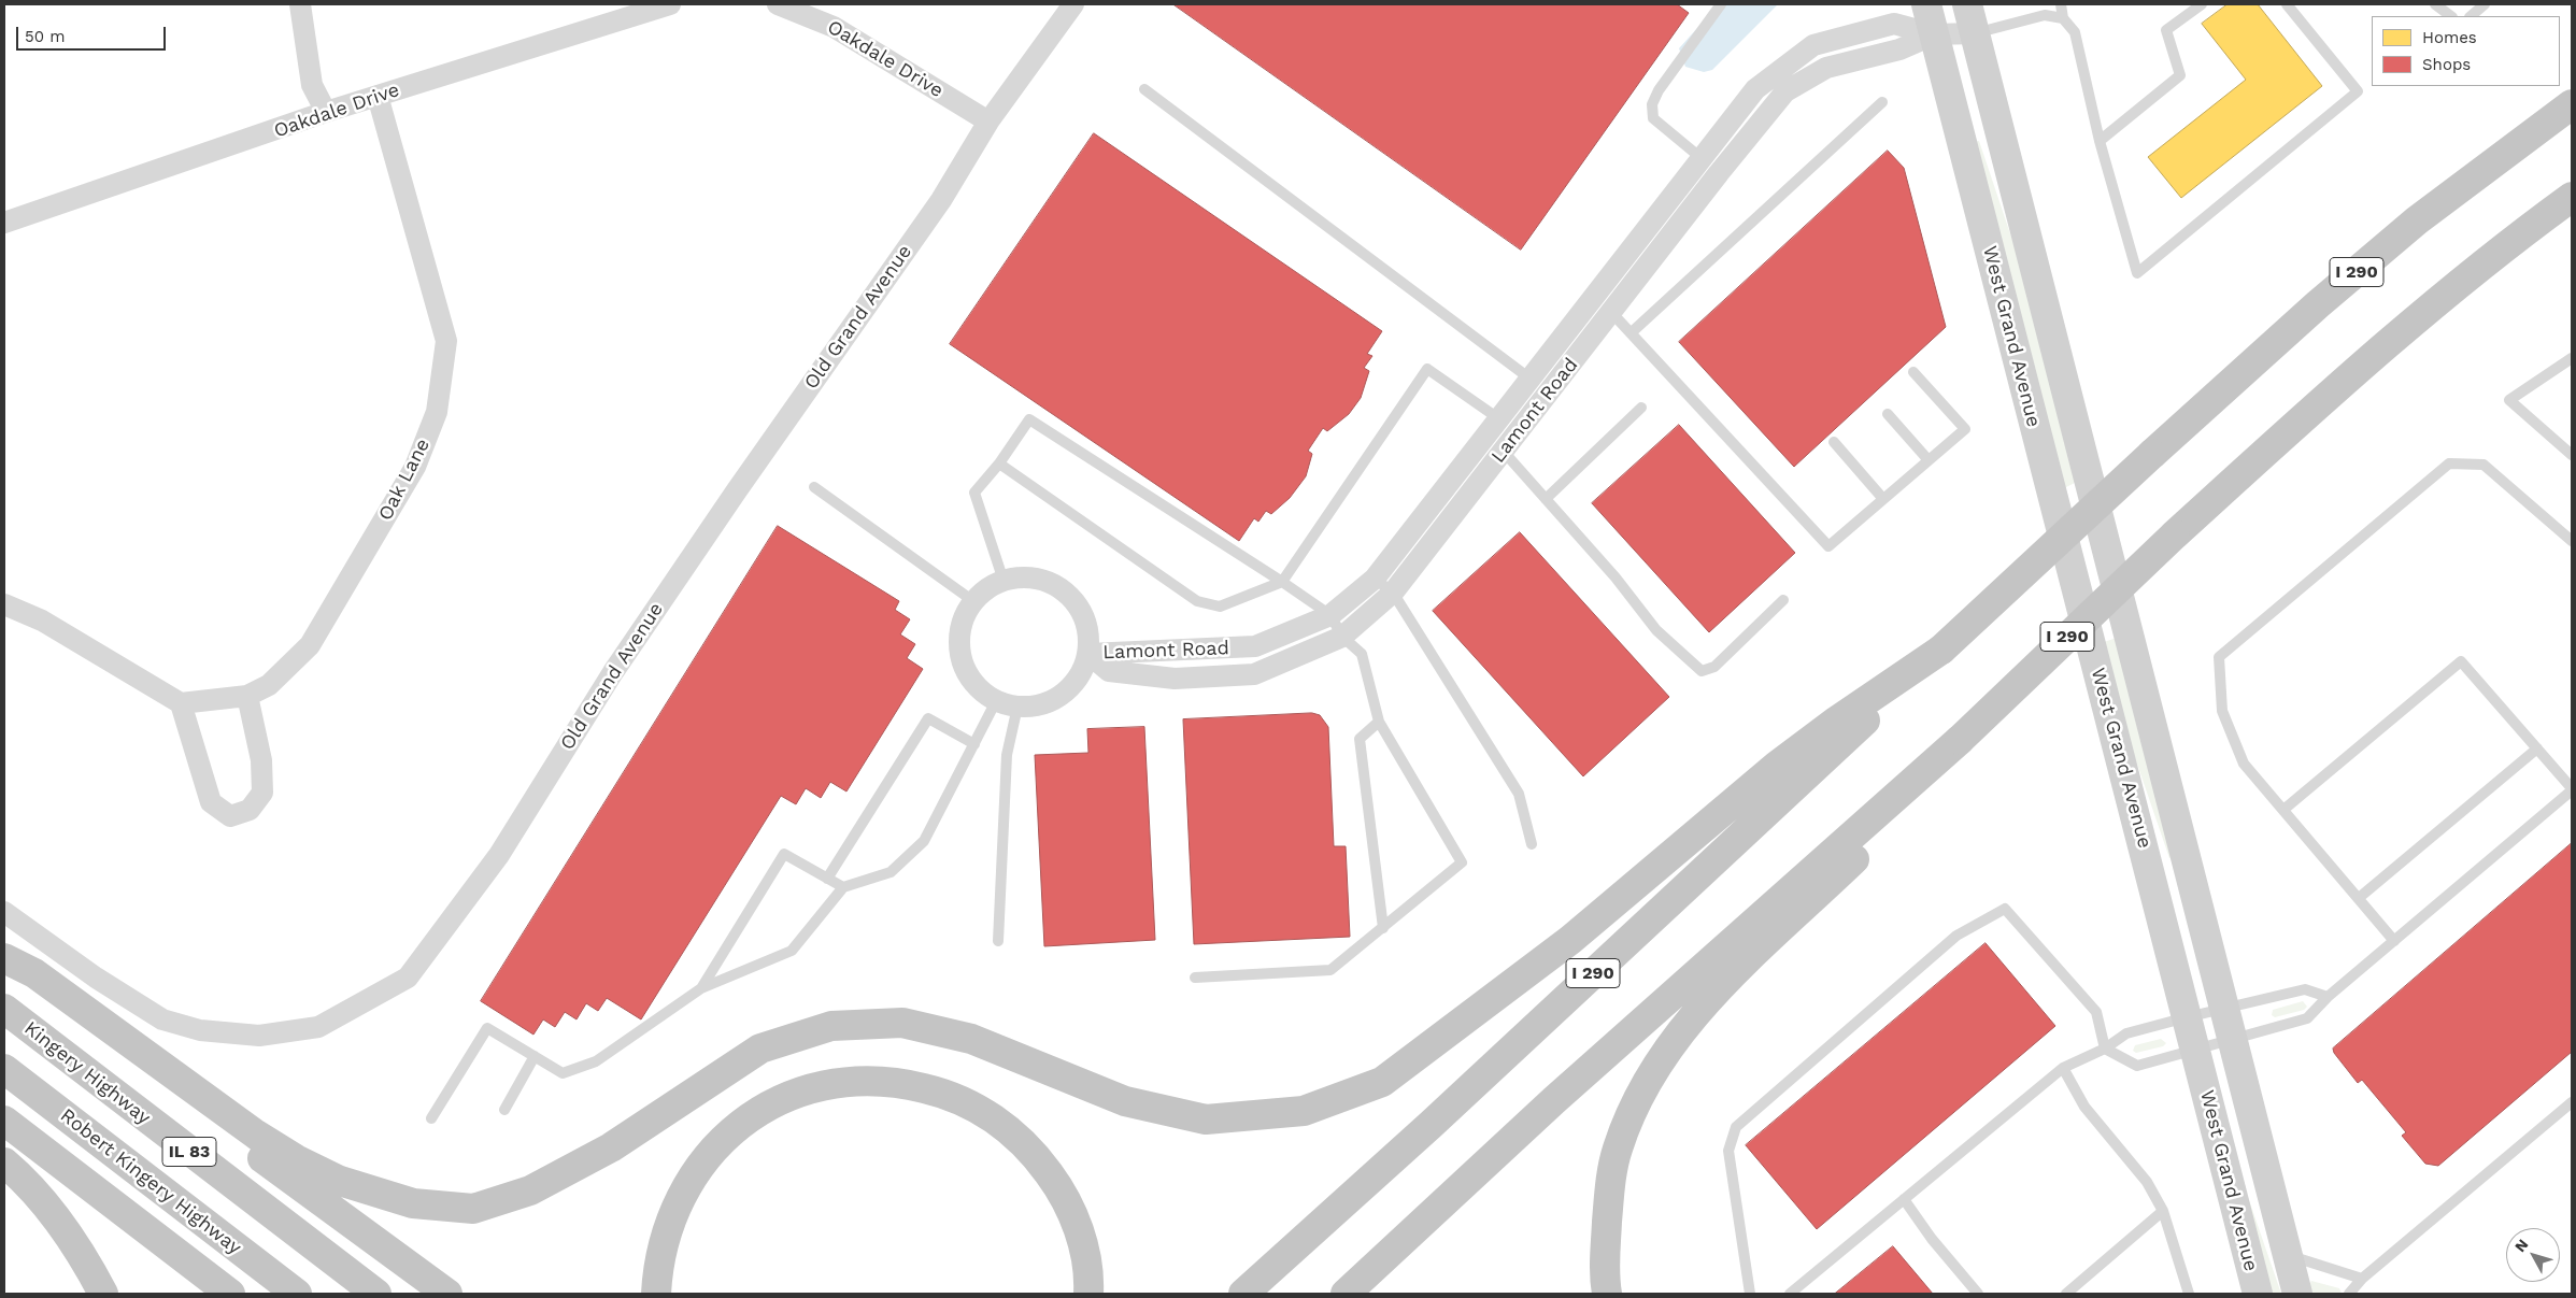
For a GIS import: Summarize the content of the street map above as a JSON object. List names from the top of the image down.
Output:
{
  "streets": {
    "highway": [
      "I 290",
      "Kingery Highway",
      "IL 83",
      "Robert Kingery Highway"
    ],
    "main road": ["West Grand Avenue"],
    "street": [
      "Oakdale Drive",
      "Old Grand Avenue",
      "Lamont Road",
      "Oak Lane"
    ]
  },
  "crossings": [
    ["Oakdale Drive", "Old Grand Avenue"],
    ["Oakdale Drive", "Oak Lane"],
    ["West Grand Avenue", "Lamont Road"]
  ],
  "legend": ["Homes", "Shops"],
  "scale_bar": "50 m",
  "north": "top left"
}
